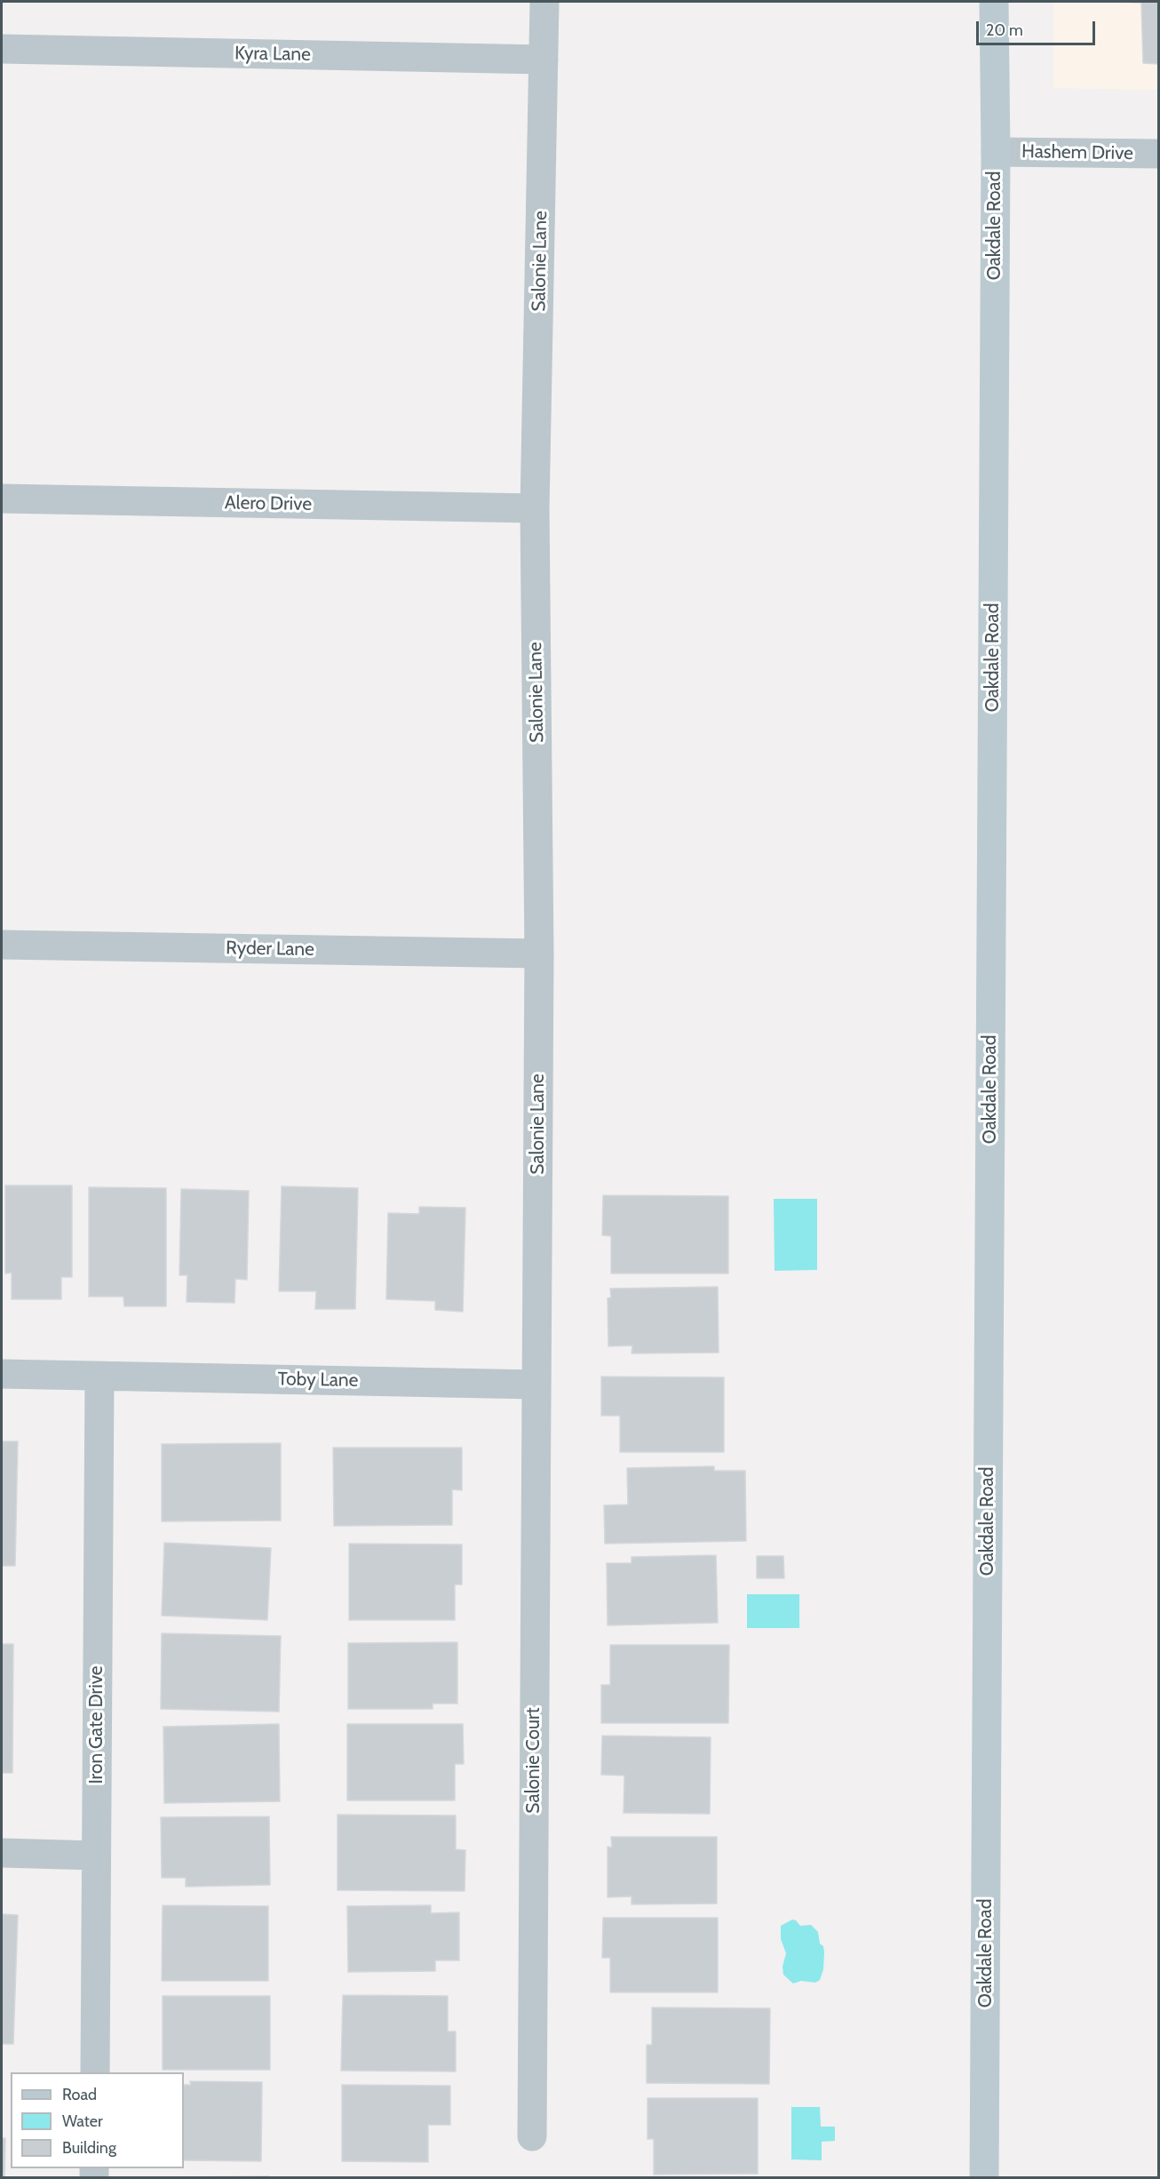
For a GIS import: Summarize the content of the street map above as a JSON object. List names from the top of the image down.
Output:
{
  "streets": {
    "main road": ["Oakdale Road"],
    "street": [
      "Kyra Lane",
      "Hashem Drive",
      "Salonie Lane",
      "Alero Drive",
      "Ryder Lane",
      "Toby Lane",
      "Iron Gate Drive",
      "Salonie Court"
    ]
  },
  "crossings": [
    ["Kyra Lane", "Salonie Lane"],
    ["Hashem Drive", "Oakdale Road"],
    ["Salonie Lane", "Alero Drive"],
    ["Salonie Lane", "Ryder Lane"],
    ["Salonie Lane", "Toby Lane"],
    ["Salonie Lane", "Salonie Court"],
    ["Toby Lane", "Iron Gate Drive"],
    ["Toby Lane", "Salonie Court"]
  ],
  "legend": ["Road", "Water", "Building"],
  "scale_bar": "20 m"
}
